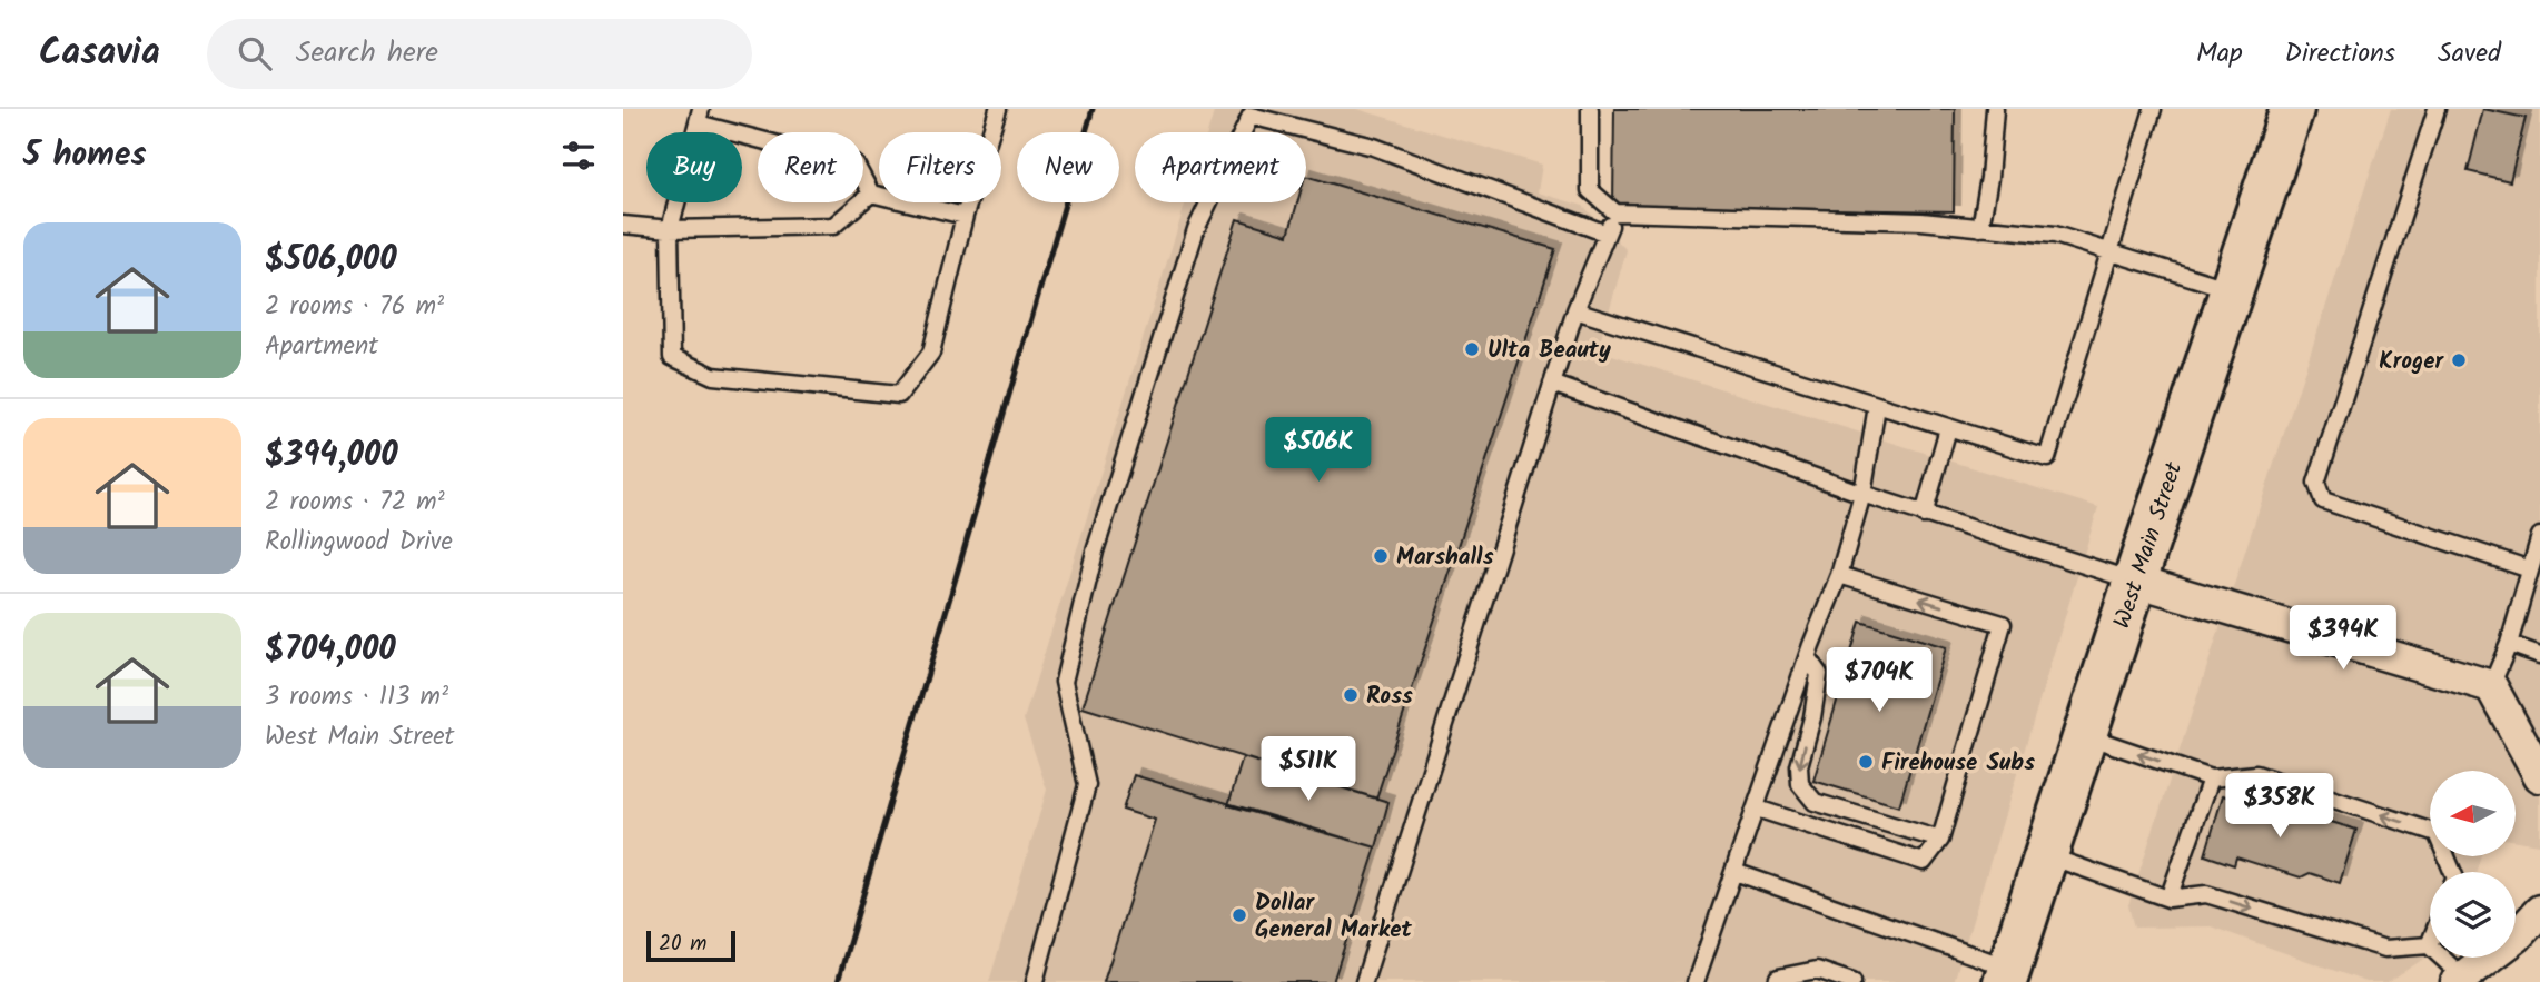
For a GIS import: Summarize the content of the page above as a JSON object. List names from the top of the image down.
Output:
{
  "streets": {
    "main road": ["West Main Street"]
  },
  "places": [
    "Ulta Beauty",
    "Kroger",
    "Marshalls",
    "Ross",
    "Firehouse Subs",
    "Dollar General Market"
  ],
  "scale_bar": "20 m",
  "north": "left",
  "page": {
    "header": "Casavia",
    "search": "Search here",
    "nav": ["Map", "Directions", "Saved"],
    "heading": "5 homes",
    "chip": [
      "Buy",
      "Rent",
      "Filters",
      "New",
      "Apartment"
    ],
    "list": [
      {
        "name": "$506,000",
        "note": "2 rooms · 76 m² · Apartment"
      },
      {
        "name": "$394,000",
        "note": "2 rooms · 72 m² · Rollingwood Drive"
      },
      {
        "name": "$704,000",
        "note": "3 rooms · 113 m² · West Main Street"
      }
    ],
    "price": [
      "$506K",
      "$394K",
      "$704K",
      "$511K",
      "$358K"
    ],
    "scale": "20 m"
  }
}
